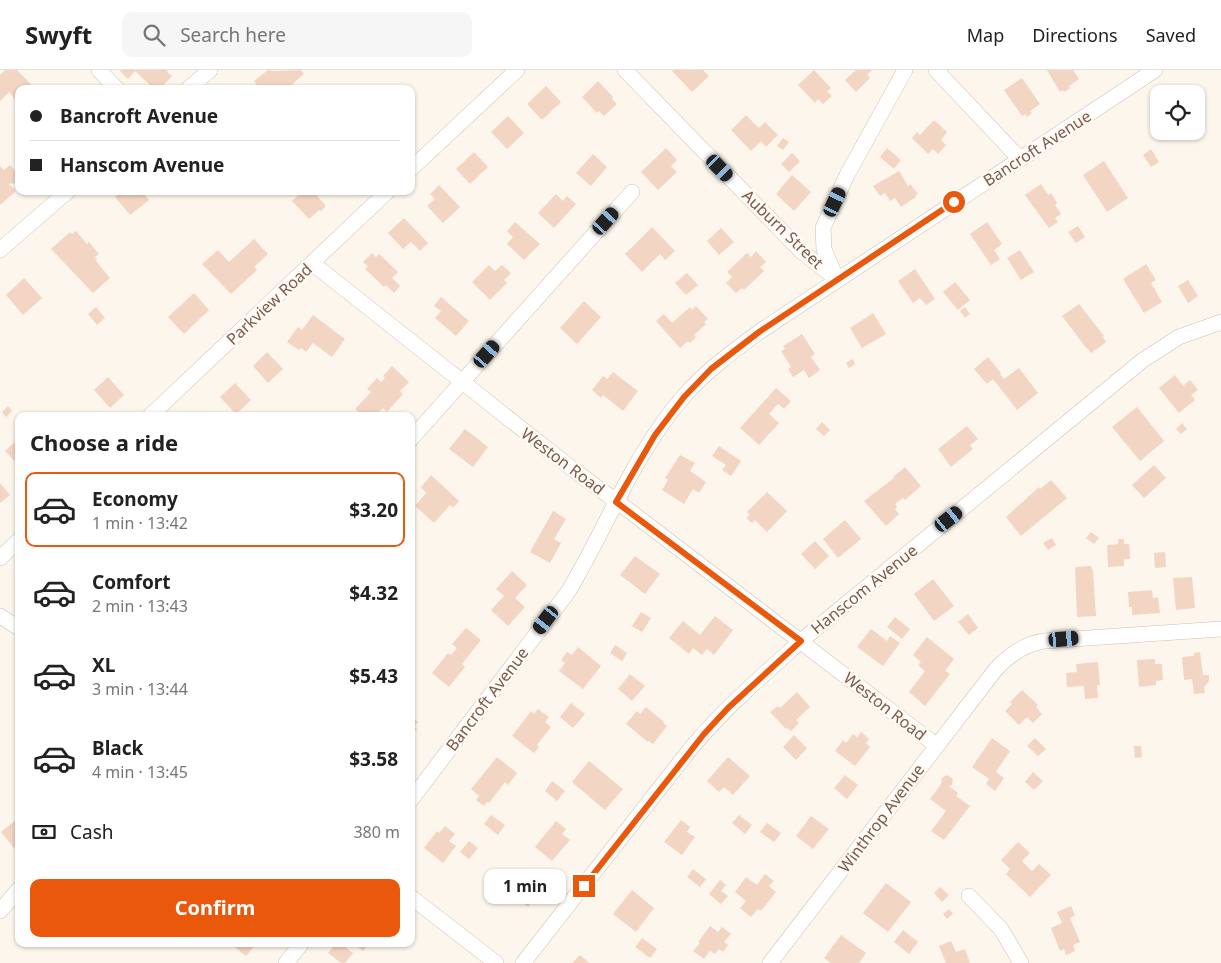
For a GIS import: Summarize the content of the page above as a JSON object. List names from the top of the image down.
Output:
{
  "streets": {
    "street": [
      "Bancroft Avenue",
      "Auburn Street",
      "Parkview Road",
      "Weston Road",
      "Hanscom Avenue",
      "Winthrop Avenue"
    ]
  },
  "crossings": [
    ["Bancroft Avenue", "Auburn Street"],
    ["Bancroft Avenue", "Weston Road"],
    ["Parkview Road", "Weston Road"],
    ["Weston Road", "Hanscom Avenue"],
    ["Weston Road", "Winthrop Avenue"]
  ],
  "page": {
    "header": "Swyft",
    "search": "Search here",
    "nav": ["Map", "Directions", "Saved"],
    "banner": ["Bancroft Avenue", "Hanscom Avenue"],
    "heading": "Choose a ride",
    "list": [
      {
        "name": "Economy",
        "note": "1 min · 13:42",
        "value": "$3.20"
      },
      {
        "name": "Comfort",
        "note": "2 min · 13:43",
        "value": "$4.32"
      },
      {
        "name": "XL",
        "note": "3 min · 13:44",
        "value": "$5.43"
      },
      {
        "name": "Black",
        "note": "4 min · 13:45",
        "value": "$3.58"
      }
    ],
    "pay": ["Cash", "380 m"],
    "bubble": "1 min",
    "buttons": "Confirm"
  }
}
